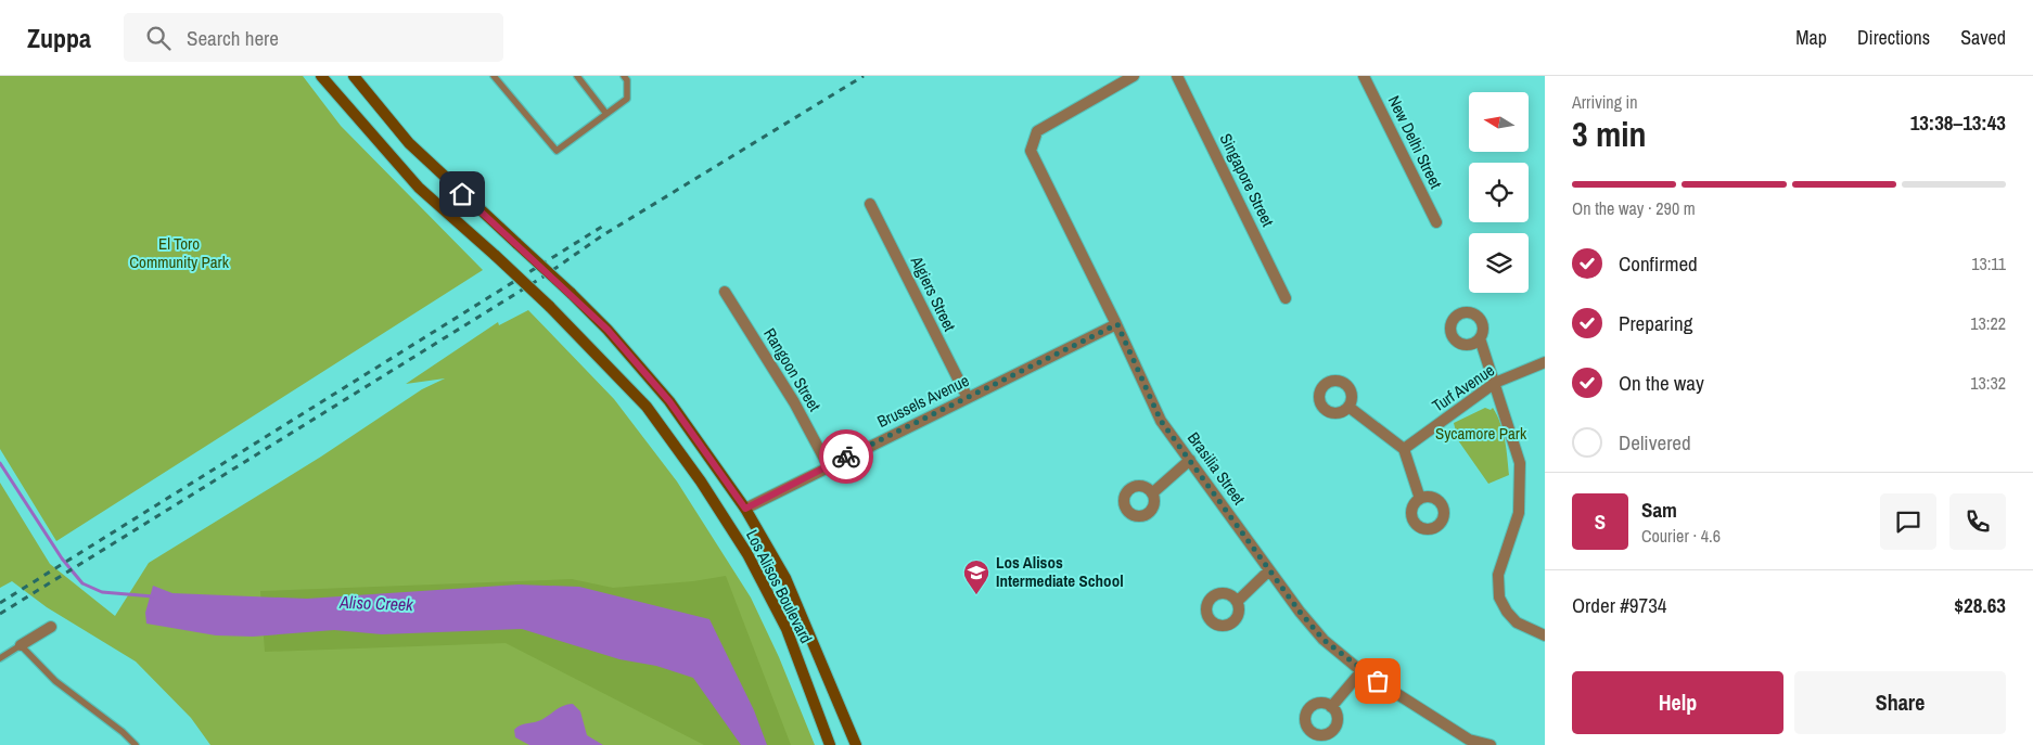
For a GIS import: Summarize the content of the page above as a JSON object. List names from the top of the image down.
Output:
{
  "streets": {
    "main road": ["Los Alisos Boulevard"],
    "street": [
      "New Delhi Street",
      "Singapore Street",
      "Algiers Street",
      "Rangoon Street",
      "Turf Avenue",
      "Brussels Avenue",
      "Brasilia Street"
    ]
  },
  "crossings": [
    ["Algiers Street", "Brussels Avenue"],
    ["Rangoon Street", "Brussels Avenue"],
    ["Brussels Avenue", "Brasilia Street"],
    ["Brussels Avenue", "Los Alisos Boulevard"]
  ],
  "water": ["Aliso Creek"],
  "parks": ["El Toro Community Park", "Sycamore Park"],
  "places": {
    "school or university": ["Los Alisos Intermediate School"]
  },
  "north": "left",
  "page": {
    "header": "Zuppa",
    "search": "Search here",
    "nav": ["Map", "Directions", "Saved"],
    "heading": ["3 min", "Arriving in", "13:38–13:43"],
    "panel": [
      "Sam",
      "Courier · 4.6",
      "Order #9734",
      "$28.63"
    ],
    "bar": "On the way · 290 m",
    "list": [
      ["Confirmed", "13:11"],
      ["Preparing", "13:22"],
      ["On the way", "13:32"],
      "Delivered"
    ],
    "round": "S",
    "buttons": ["Help", "Share"]
  }
}
